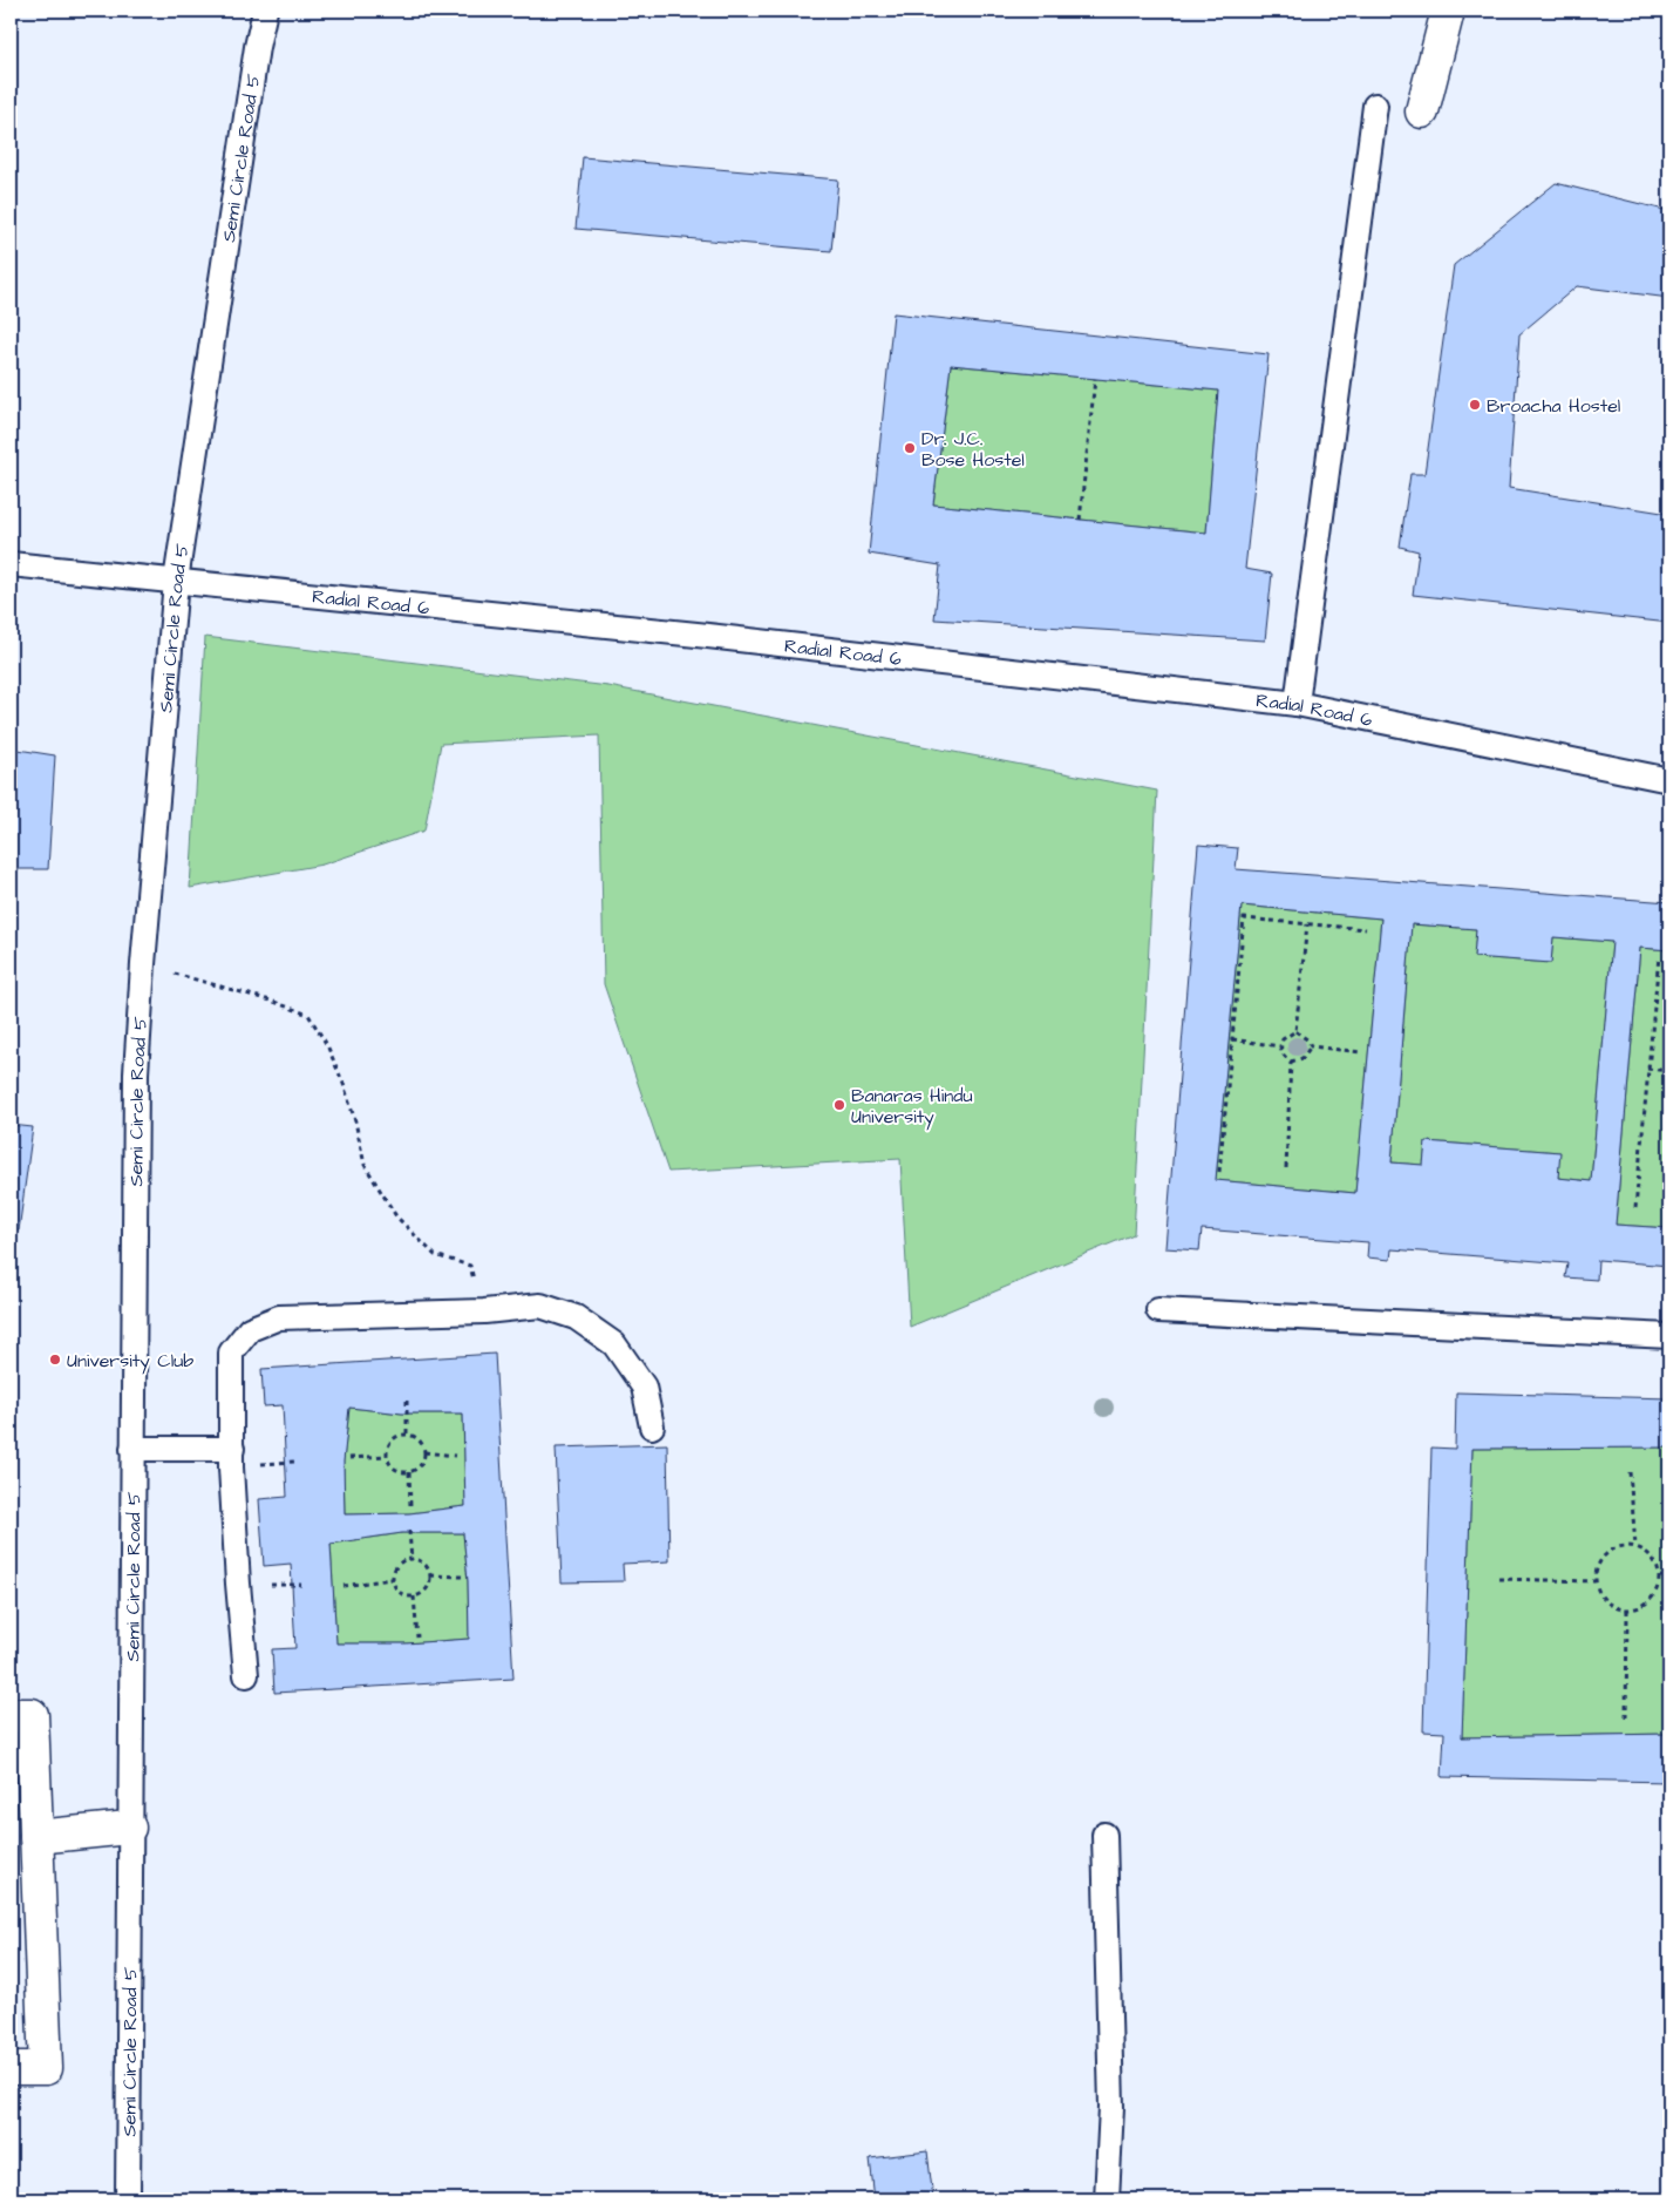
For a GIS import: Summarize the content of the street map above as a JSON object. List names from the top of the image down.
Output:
{
  "streets": {
    "lane": ["Semi Circle Road 5", "Radial Road 6"]
  },
  "crossings": [
    ["Semi Circle Road 5", "Radial Road 6"]
  ],
  "places": [
    "Broacha Hostel",
    "Dr. J.C. Bose Hostel",
    "Banaras Hindu University",
    "University Club"
  ]
}
